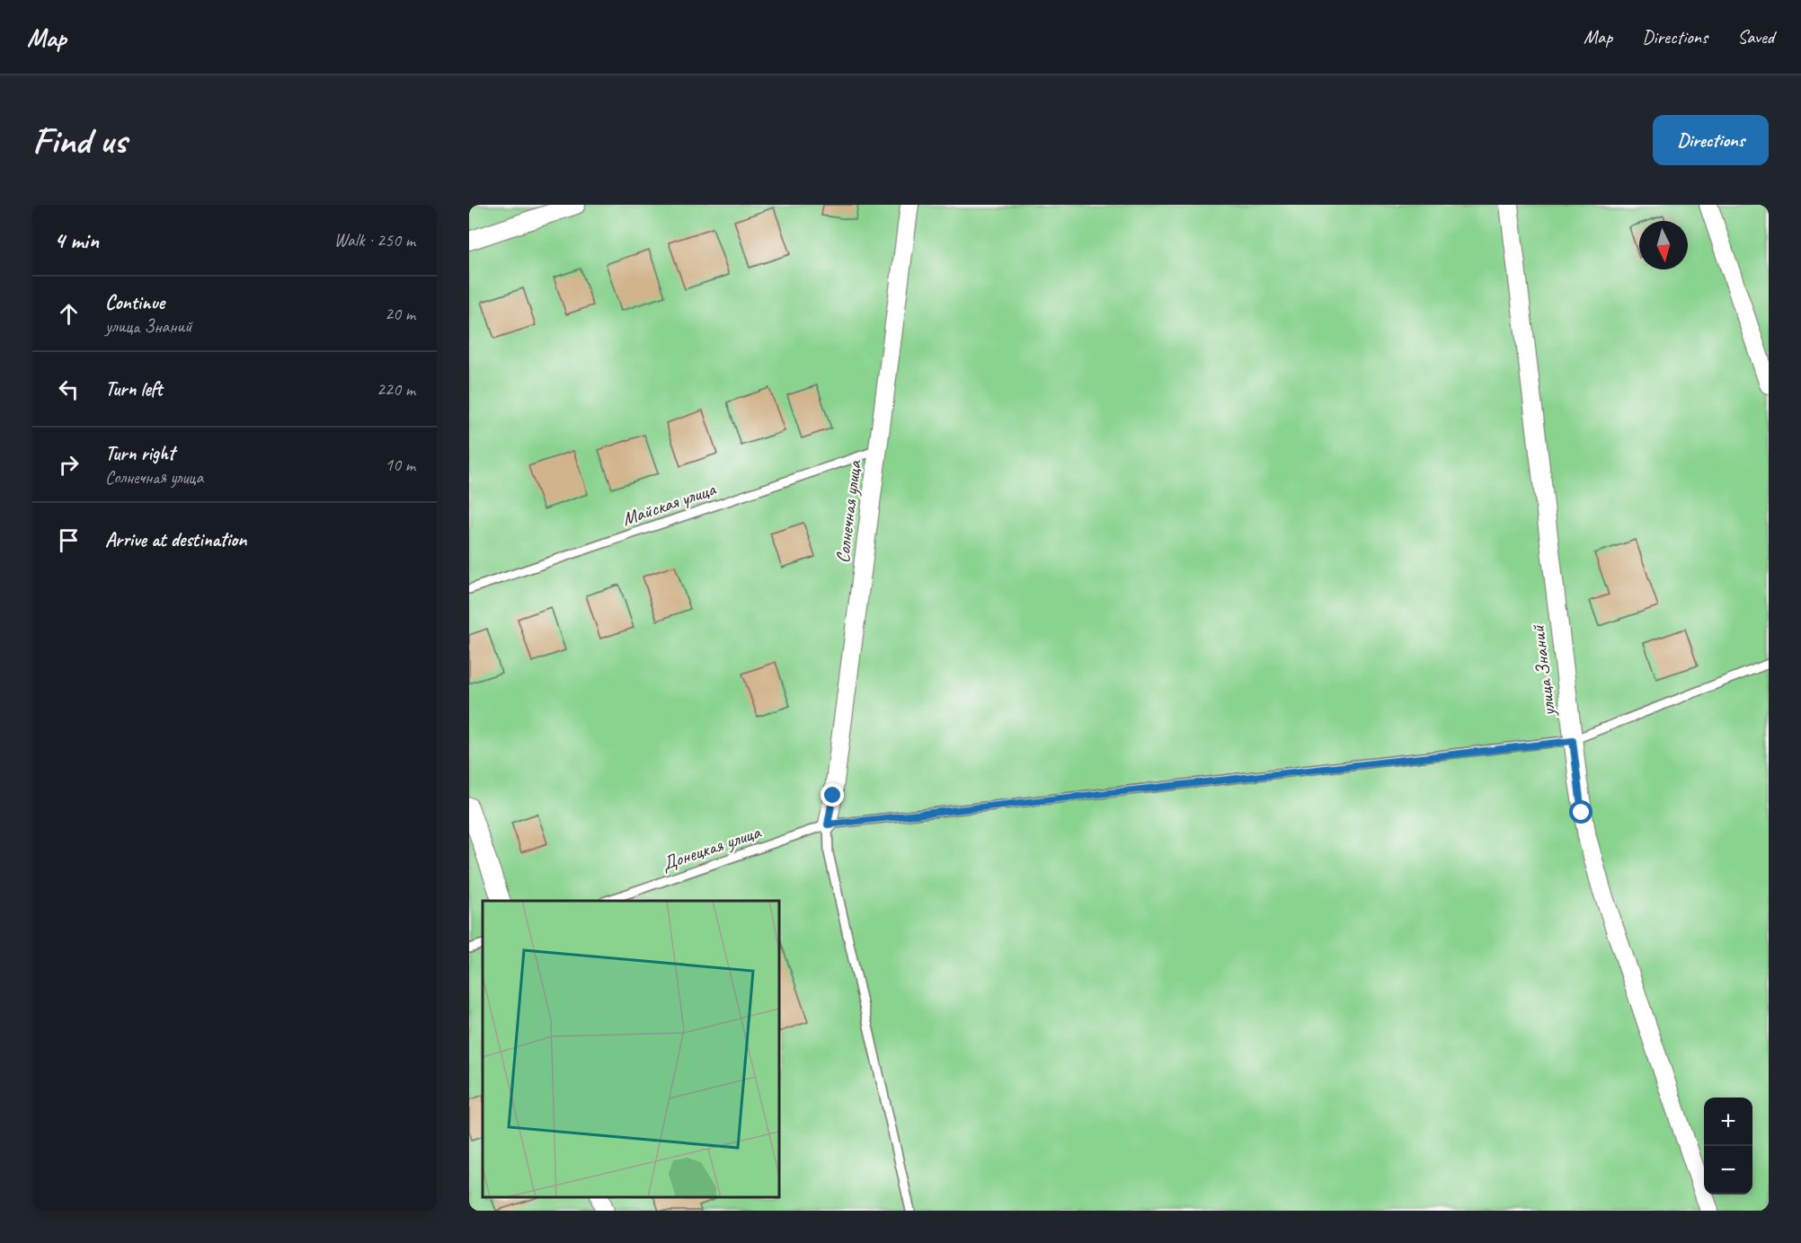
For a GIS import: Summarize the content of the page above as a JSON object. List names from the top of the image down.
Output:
{
  "streets": {
    "street": ["Солнечная улица", "улица Знаний"],
    "lane": ["Майская улица", "Донецкая улица"]
  },
  "crossings": [
    ["Майская улица", "Солнечная улица"],
    ["Солнечная улица", "Донецкая улица"],
    ["улица Знаний", "Донецкая улица"]
  ],
  "north": "bottom",
  "page": {
    "header": "Map",
    "nav": ["Map", "Directions", "Saved"],
    "buttons": "Directions",
    "title": "Find us",
    "heading": ["4 min", "Walk · 250 m"],
    "list": [
      ["Continue", "улица Знаний", "20 m"],
      ["Turn left", "220 m"],
      ["Turn right", "Солнечная улица", "10 m"],
      "Arrive at destination"
    ],
    "map_buttons": ["+", "−"]
  }
}
